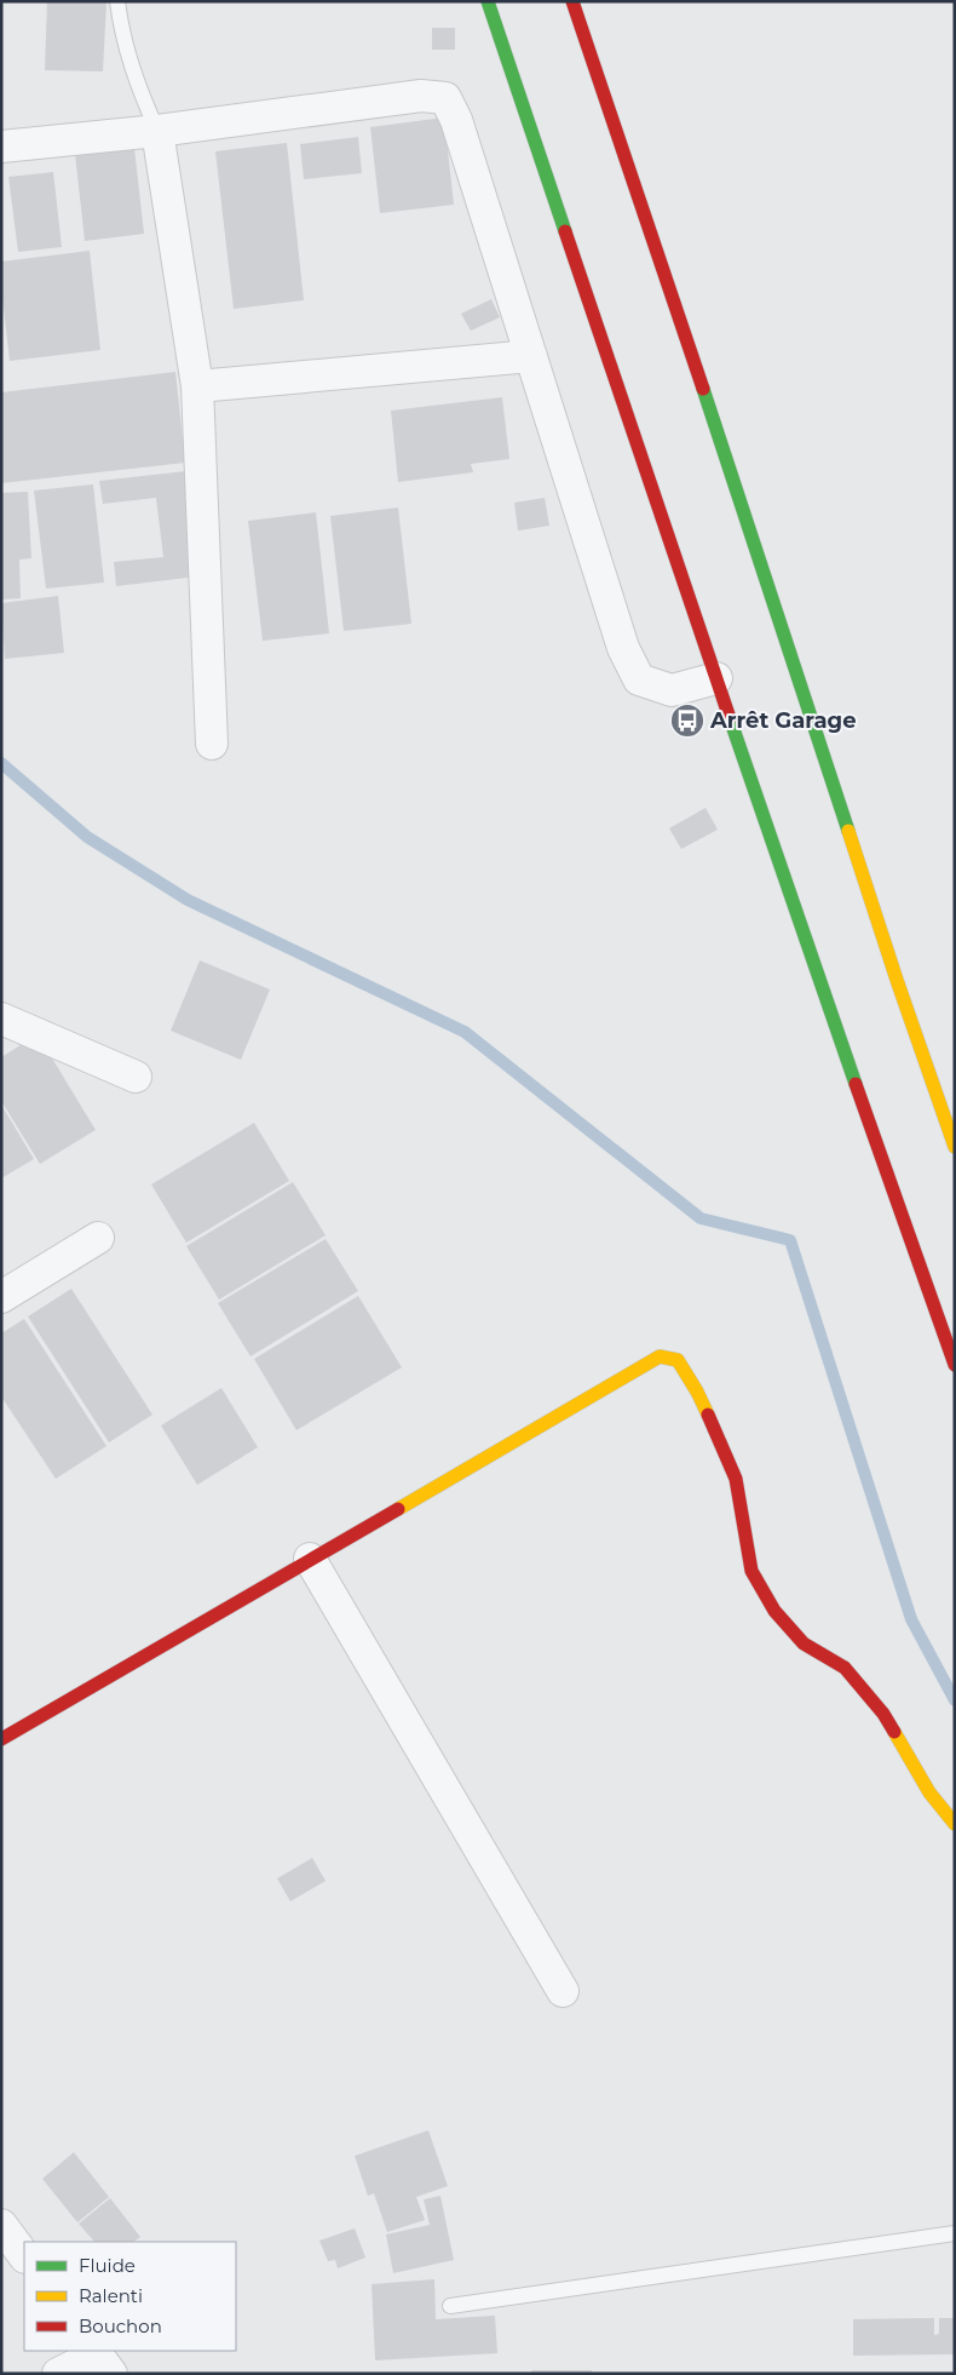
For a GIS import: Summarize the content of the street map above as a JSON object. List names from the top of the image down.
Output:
{
  "places": {
    "bus stop": ["Arrêt Garage"]
  },
  "legend": ["Fluide", "Ralenti", "Bouchon"]
}
